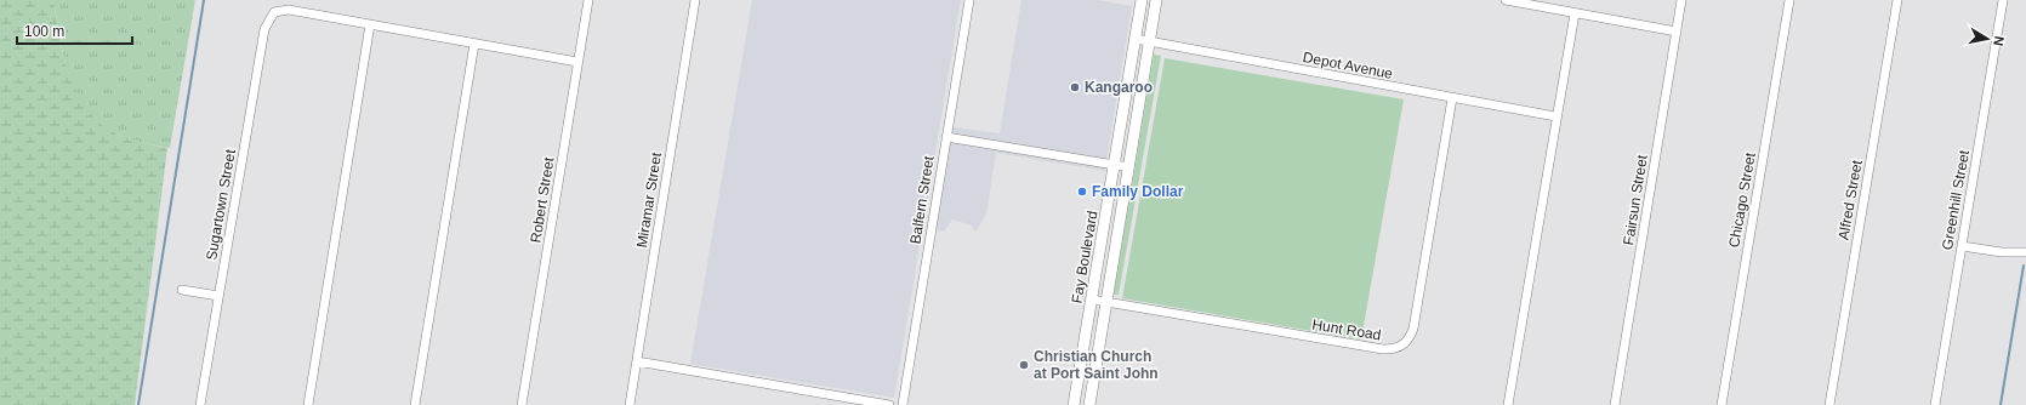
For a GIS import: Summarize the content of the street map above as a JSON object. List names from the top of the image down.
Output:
{
  "streets": {
    "main road": ["Fay Boulevard"],
    "street": [
      "Depot Avenue",
      "Robert Street",
      "Miramar Street",
      "Balfern Street",
      "Fairsun Street",
      "Chicago Street",
      "Alfred Street",
      "Greenhill Street",
      "Sugartown Street",
      "Hunt Road"
    ]
  },
  "crossings": [
    ["Depot Avenue", "Fay Boulevard"],
    ["Depot Avenue", "Hunt Road"],
    ["Fay Boulevard", "Hunt Road"]
  ],
  "places": ["Kangaroo", "Family Dollar", "Christian Church at Port Saint John"],
  "scale_bar": "100 m",
  "north": "right"
}
